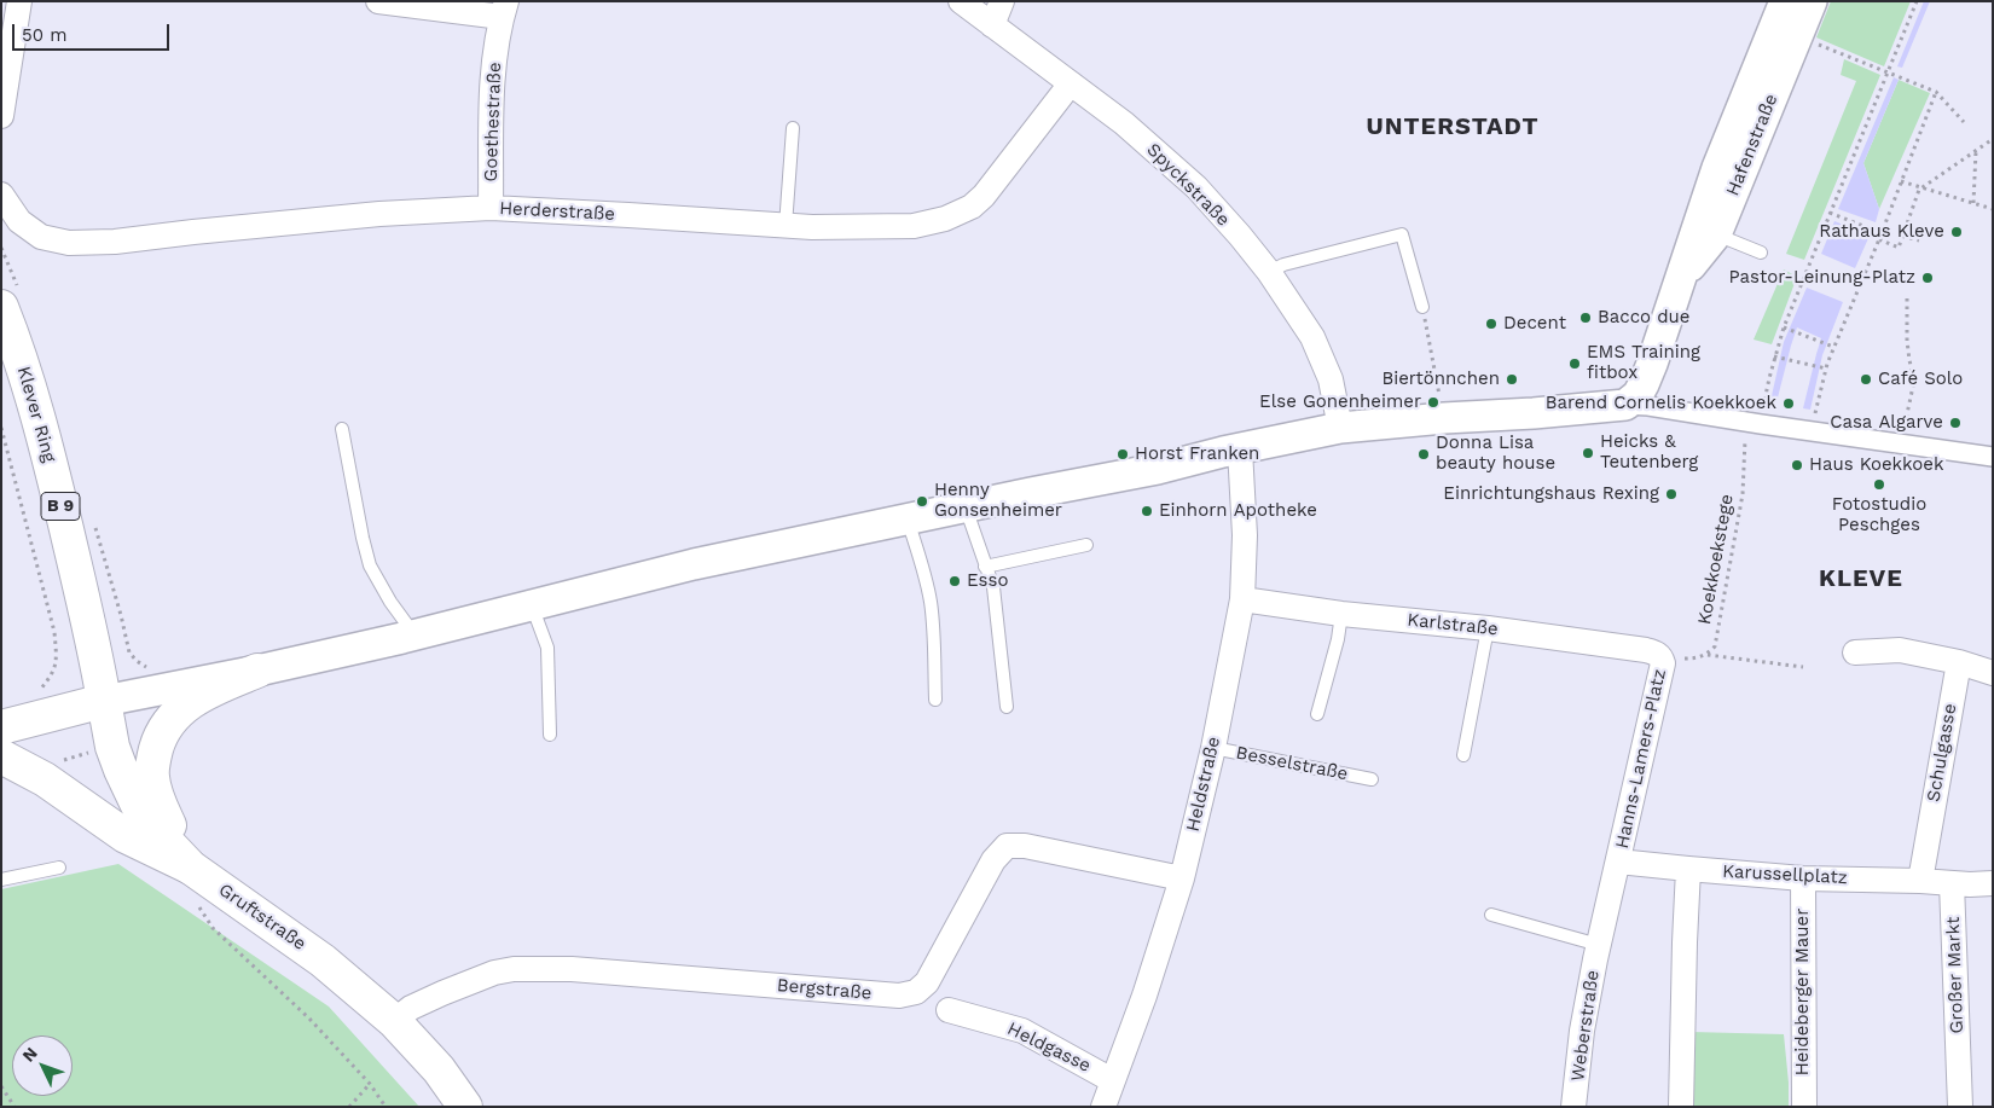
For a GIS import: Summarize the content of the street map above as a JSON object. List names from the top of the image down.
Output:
{
  "streets": {
    "main road": ["Klever Ring", "B 9", "Gruftstraße"],
    "street": [
      "Goethestraße",
      "Hafenstraße",
      "Spyckstraße",
      "Herderstraße",
      "Karlstraße",
      "Schulgasse",
      "Hanns-Lamers-Platz",
      "Heldstraße",
      "Karussellplatz",
      "Großer Markt",
      "Bergstraße",
      "Heideberger Mauer",
      "Weberstraße",
      "Heldgasse"
    ],
    "lane": ["Besselstraße"],
    "path": ["Koekkoekstege"]
  },
  "crossings": [
    ["Goethestraße", "Herderstraße"],
    ["Spyckstraße", "Herderstraße"],
    ["Klever Ring", "Gruftstraße"],
    ["Karlstraße", "Hanns-Lamers-Platz"],
    ["Karlstraße", "Heldstraße"],
    ["Schulgasse", "Karussellplatz"],
    ["Hanns-Lamers-Platz", "Karussellplatz"],
    ["Hanns-Lamers-Platz", "Weberstraße"],
    ["Besselstraße", "Heldstraße"],
    ["Heldstraße", "Bergstraße"],
    ["Heldstraße", "Heldgasse"],
    ["Karussellplatz", "Großer Markt"],
    ["Karussellplatz", "Heideberger Mauer"],
    ["Karussellplatz", "Weberstraße"],
    ["Gruftstraße", "Bergstraße"]
  ],
  "districts": ["UNTERSTADT", "KLEVE"],
  "places": [
    "Rathaus Kleve",
    "Pastor-Leinung-Platz",
    "Bacco due",
    "Decent",
    "EMS Training fitbox",
    "Biertönnchen",
    "Café Solo",
    "Else Gonenheimer",
    "Barend Cornelis Koekkoek",
    "Casa Algarve",
    "Heicks & Teutenberg",
    "Horst Franken",
    "Donna Lisa beauty house",
    "Haus Koekkoek",
    "Fotostudio Peschges",
    "Einrichtungshaus Rexing",
    "Henny Gonsenheimer",
    "Einhorn Apotheke",
    "Esso"
  ],
  "scale_bar": "50 m",
  "north": "top left"
}
